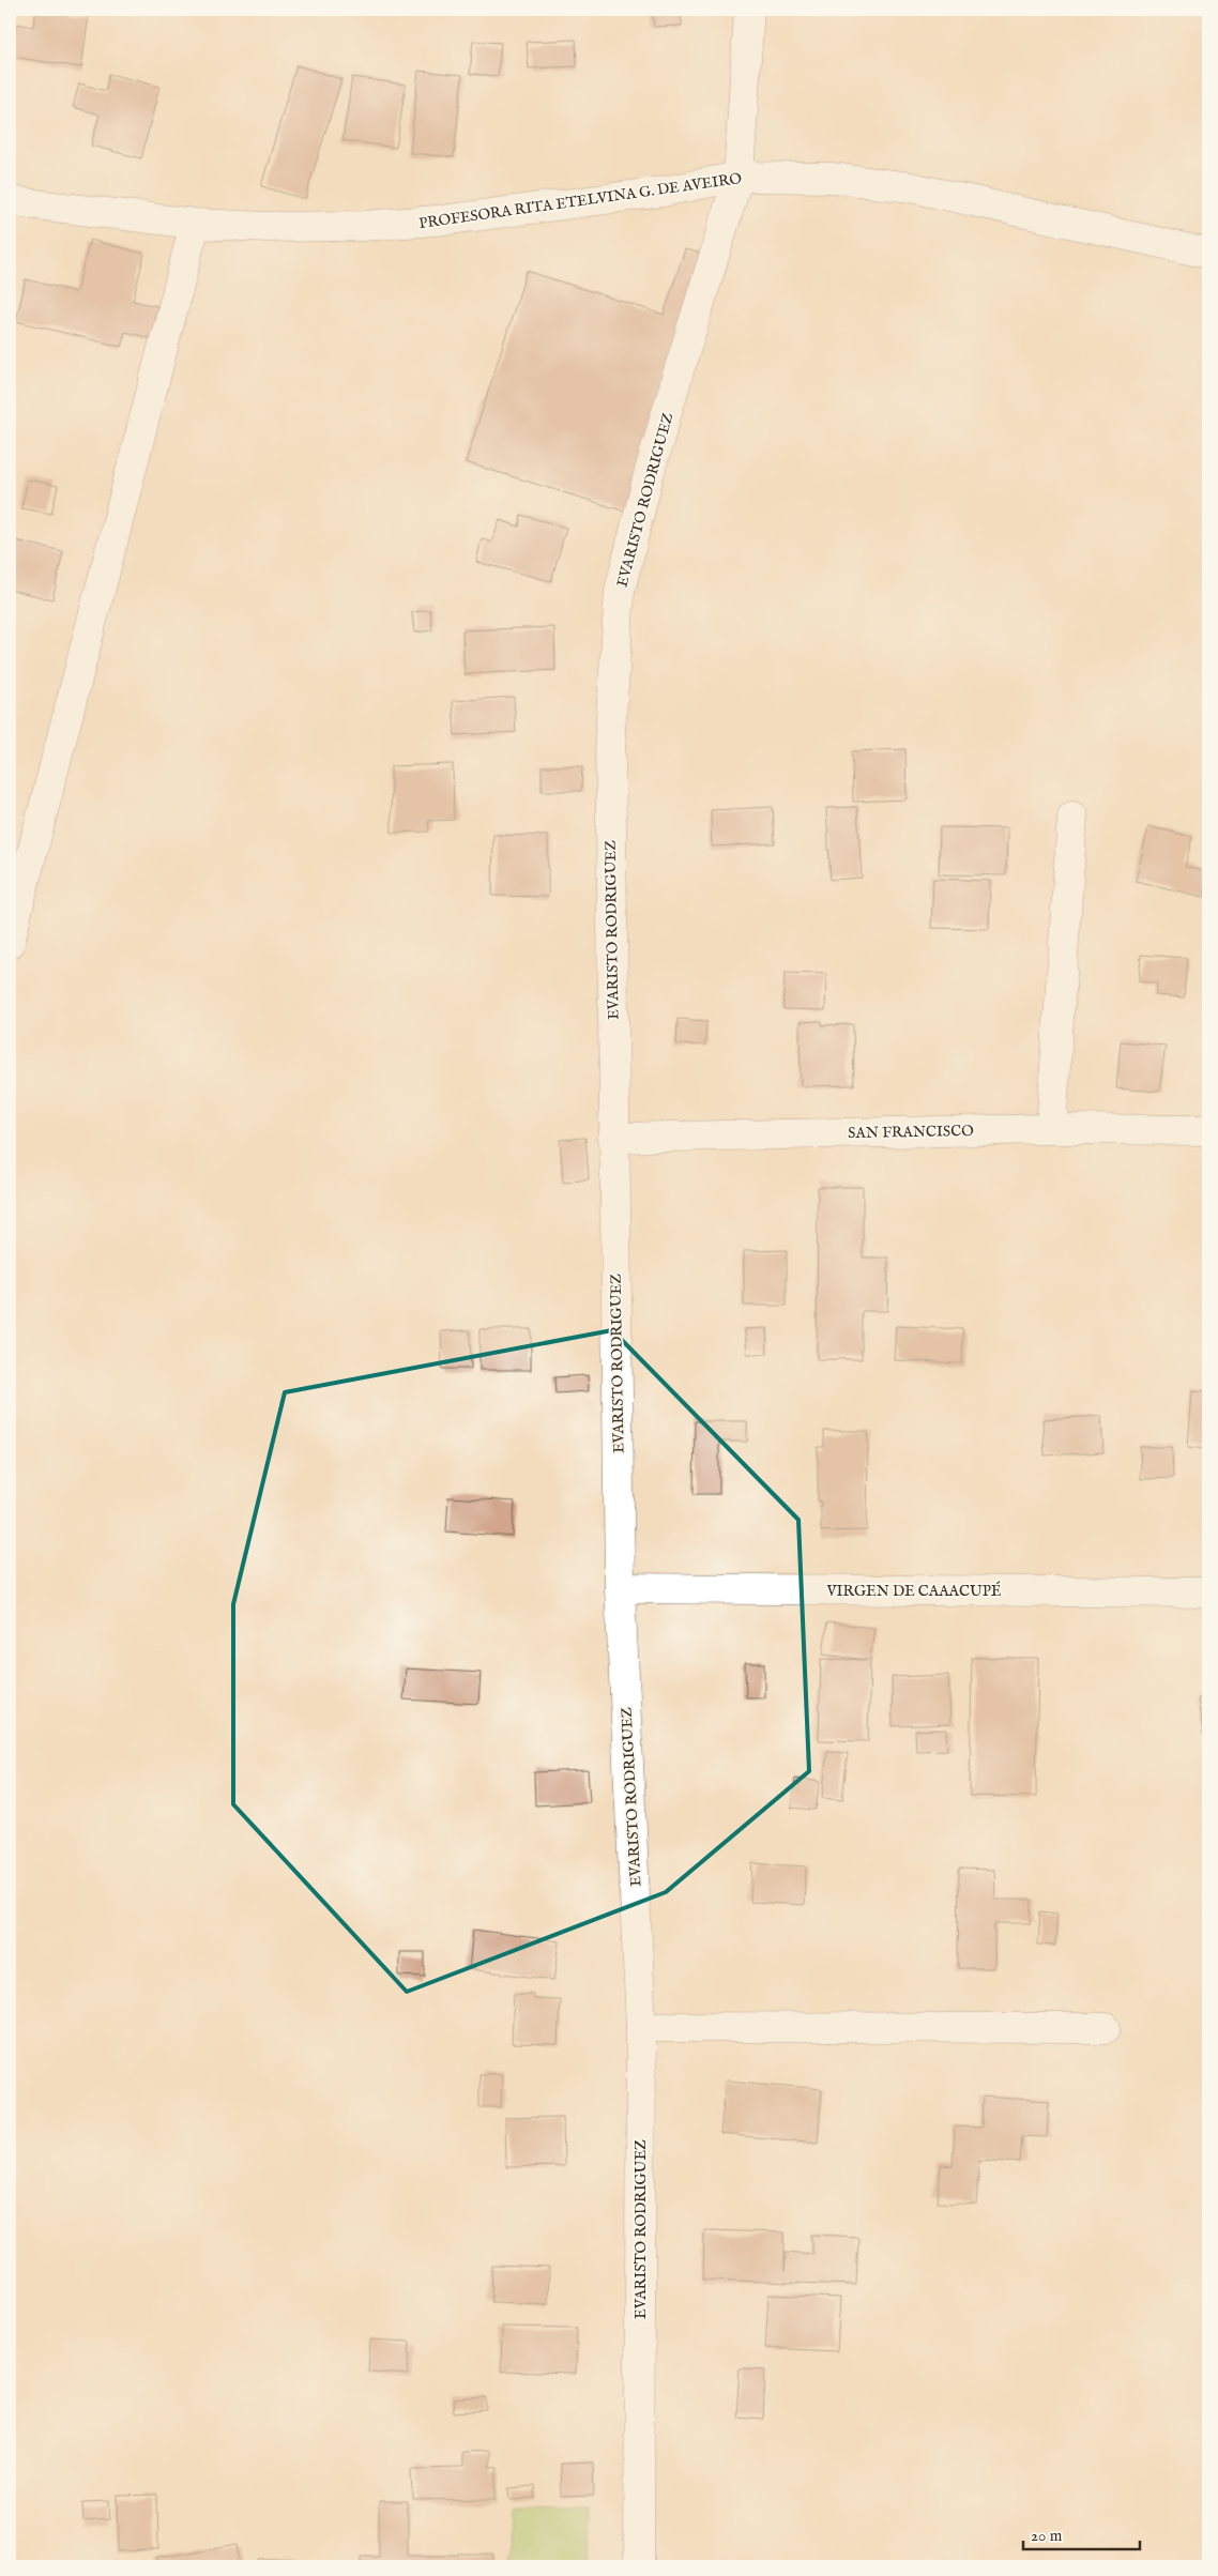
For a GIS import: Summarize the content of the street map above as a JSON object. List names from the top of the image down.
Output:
{
  "streets": {
    "street": [
      "PROFESORA RITA ETELVINA G. DE AVEIRO",
      "EVARISTO RODRIGUEZ",
      "SAN FRANCISCO",
      "VIRGEN DE CAAACUPÉ"
    ]
  },
  "crossings": [
    ["PROFESORA RITA ETELVINA G. DE AVEIRO", "EVARISTO RODRIGUEZ"],
    ["EVARISTO RODRIGUEZ", "SAN FRANCISCO"],
    ["EVARISTO RODRIGUEZ", "VIRGEN DE CAAACUPÉ"]
  ],
  "scale_bar": "20 m"
}
